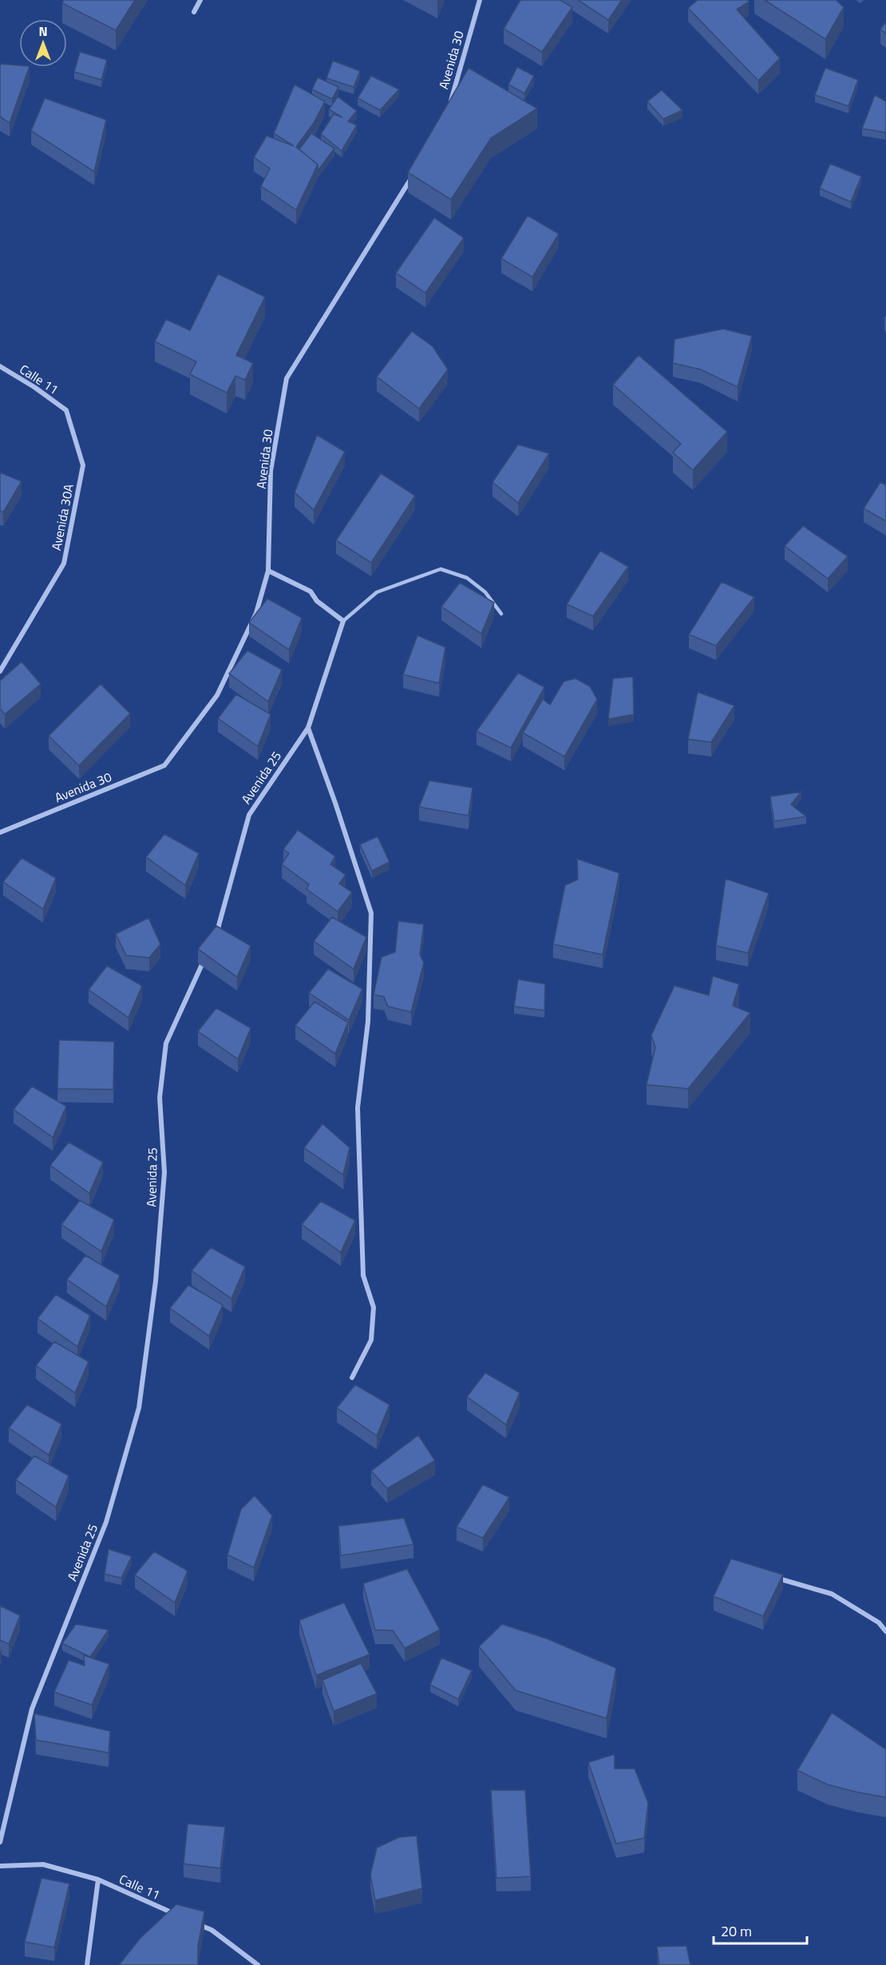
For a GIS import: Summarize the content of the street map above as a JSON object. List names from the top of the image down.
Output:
{
  "streets": {
    "street": [
      "Avenida 30",
      "Calle 11",
      "Avenida 30A",
      "Avenida 25"
    ]
  },
  "crossings": [
    ["Calle 11", "Avenida 30A"]
  ],
  "scale_bar": "20 m",
  "north": "top"
}
